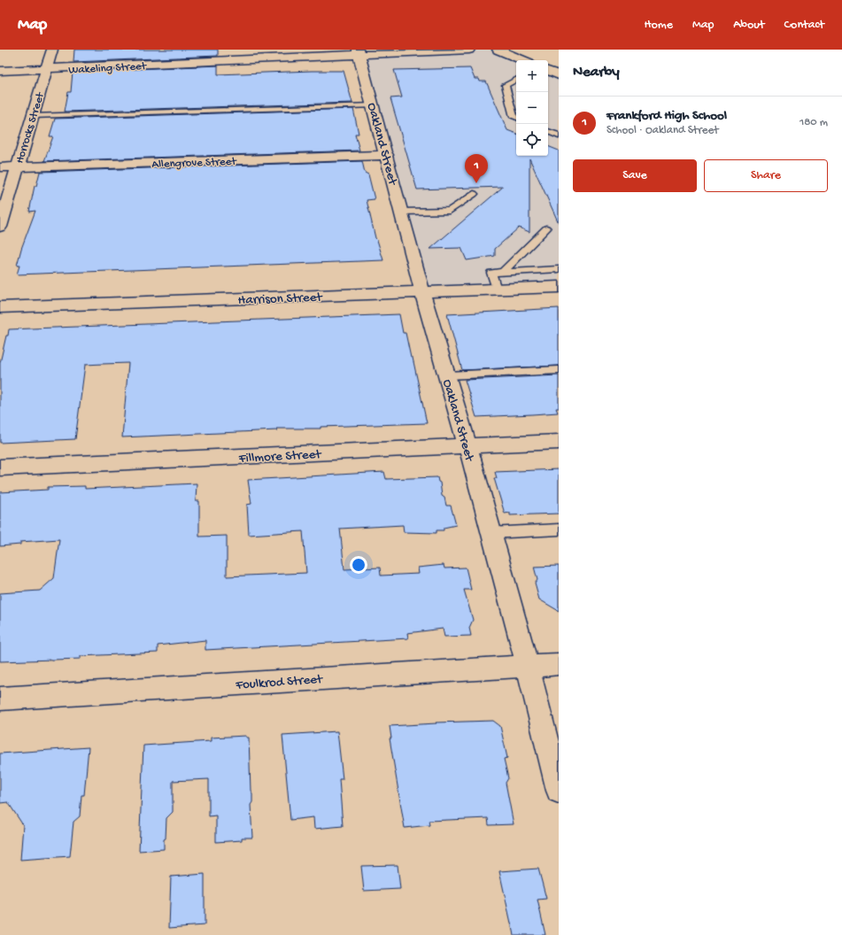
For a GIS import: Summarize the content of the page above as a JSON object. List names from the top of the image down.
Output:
{
  "streets": {
    "street": [
      "Wakeling Street",
      "Horrocks Street",
      "Oakland Street",
      "Allengrove Street",
      "Harrison Street",
      "Fillmore Street",
      "Foulkrod Street"
    ]
  },
  "crossings": [
    ["Wakeling Street", "Horrocks Street"],
    ["Wakeling Street", "Oakland Street"],
    ["Horrocks Street", "Allengrove Street"],
    ["Oakland Street", "Allengrove Street"],
    ["Oakland Street", "Harrison Street"],
    ["Oakland Street", "Fillmore Street"],
    ["Oakland Street", "Foulkrod Street"]
  ],
  "page": {
    "header": "Map",
    "nav": [
      "Home",
      "Map",
      "About",
      "Contact"
    ],
    "heading": "Nearby",
    "map_buttons": ["+", "−"],
    "list": [
      {
        "mark": "1",
        "name": "Frankford High School",
        "note": "School · Oakland Street",
        "value": "180 m"
      }
    ],
    "buttons": ["Save", "Share"],
    "pins": "1"
  }
}
